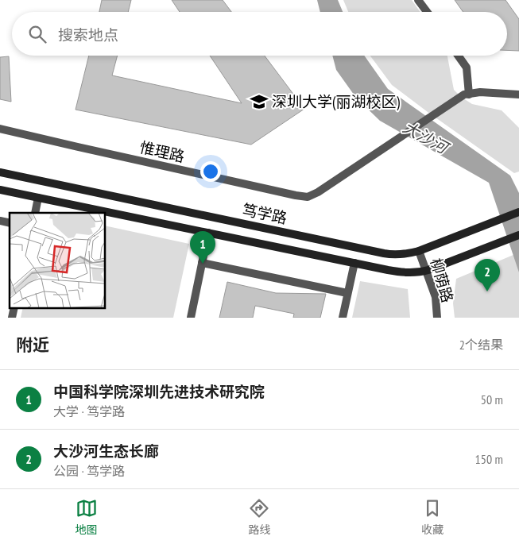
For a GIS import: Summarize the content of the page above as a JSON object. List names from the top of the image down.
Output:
{
  "streets": {
    "street": ["惟理路", "笃学路", "柳荫路"]
  },
  "crossings": [
    ["笃学路", "柳荫路"]
  ],
  "water": ["大沙河"],
  "places": {
    "school or university": ["深圳大学(丽湖校区)"]
  },
  "page": {
    "search": "搜索地点",
    "pins": ["1", "2"],
    "heading": ["附近", "2个结果"],
    "list": [
      {
        "mark": "1",
        "name": "中国科学院深圳先进技术研究院",
        "note": "大学 · 笃学路",
        "value": "50 m"
      },
      {
        "mark": "2",
        "name": "大沙河生态长廊",
        "note": "公园 · 笃学路",
        "value": "150 m"
      }
    ],
    "nav": ["地图", "路线", "收藏"]
  }
}
